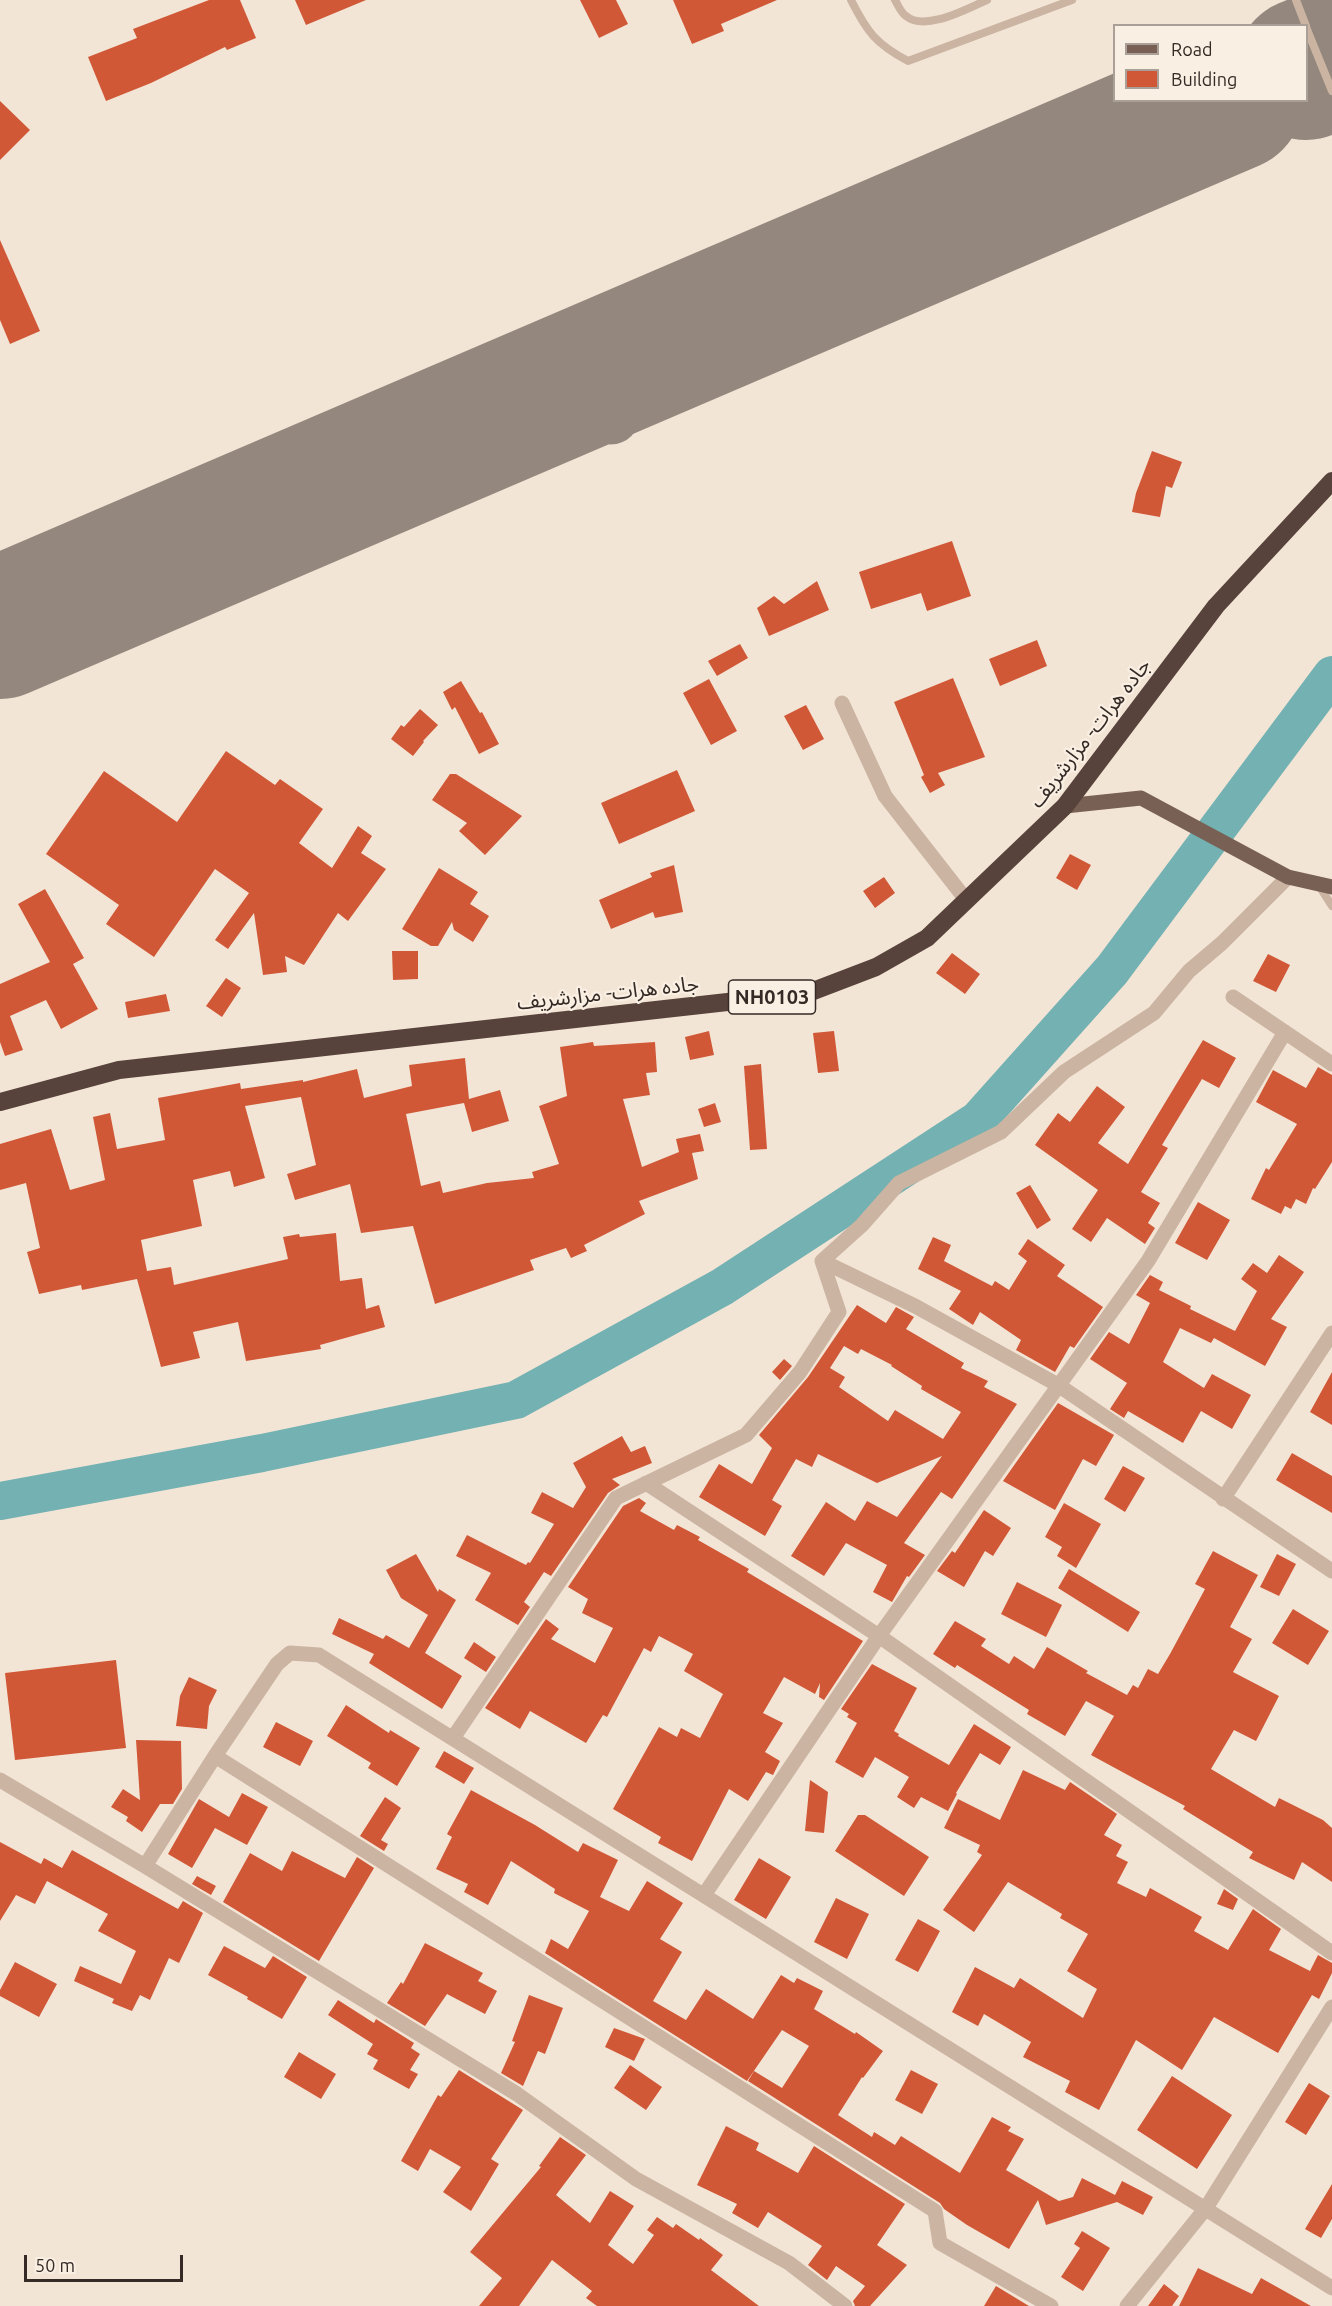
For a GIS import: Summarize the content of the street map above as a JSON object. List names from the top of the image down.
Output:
{
  "streets": {
    "highway": ["جاده هرات- مزارشریف", "NH0103"]
  },
  "legend": ["Road", "Building"],
  "scale_bar": "50 m"
}
